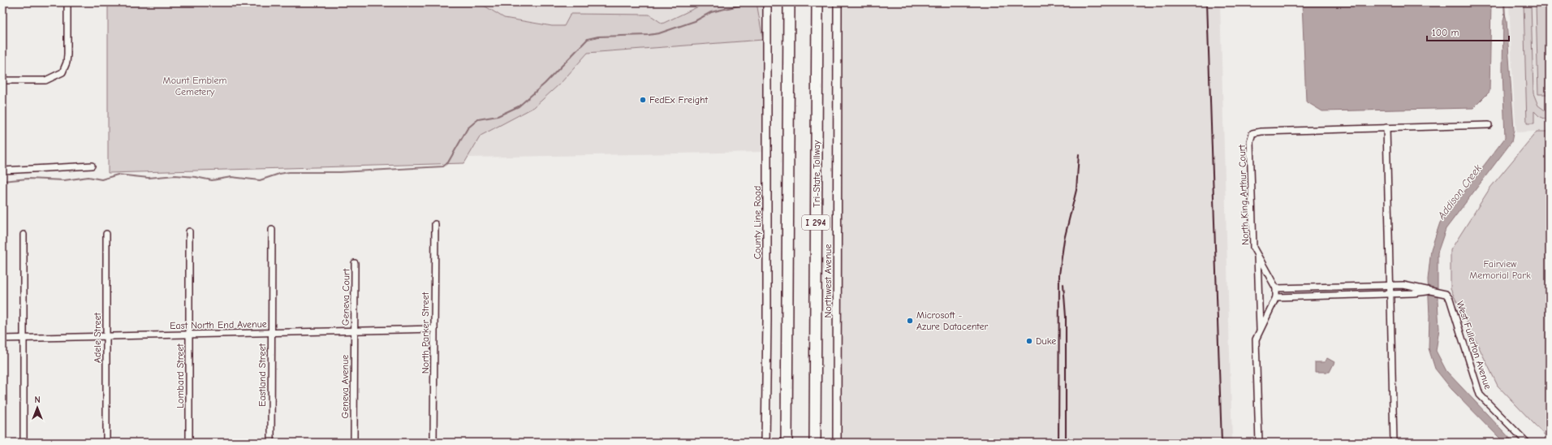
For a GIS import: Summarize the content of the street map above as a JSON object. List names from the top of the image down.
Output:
{
  "streets": {
    "highway": ["Tri-State Tollway", "I 294"],
    "street": [
      "North King Arthur Court",
      "County Line Road",
      "Northwest Avenue",
      "Geneva Court",
      "East North End Avenue",
      "North Parker Street",
      "Adele Street",
      "West Fullerton Avenue",
      "Eastland Street",
      "Lombard Street",
      "Geneva Avenue"
    ]
  },
  "crossings": [
    ["Geneva Court", "East North End Avenue"],
    ["Geneva Court", "Geneva Avenue"],
    ["East North End Avenue", "North Parker Street"],
    ["East North End Avenue", "Adele Street"],
    ["East North End Avenue", "Eastland Street"],
    ["East North End Avenue", "Lombard Street"],
    ["East North End Avenue", "Geneva Avenue"]
  ],
  "water": ["Addison Creek"],
  "parks": ["Mount Emblem Cemetery", "Fairview Memorial Park"],
  "places": ["FedEx Freight", "Microsoft - Azure Datacenter", "Duke"],
  "scale_bar": "100 m",
  "north": "top"
}
